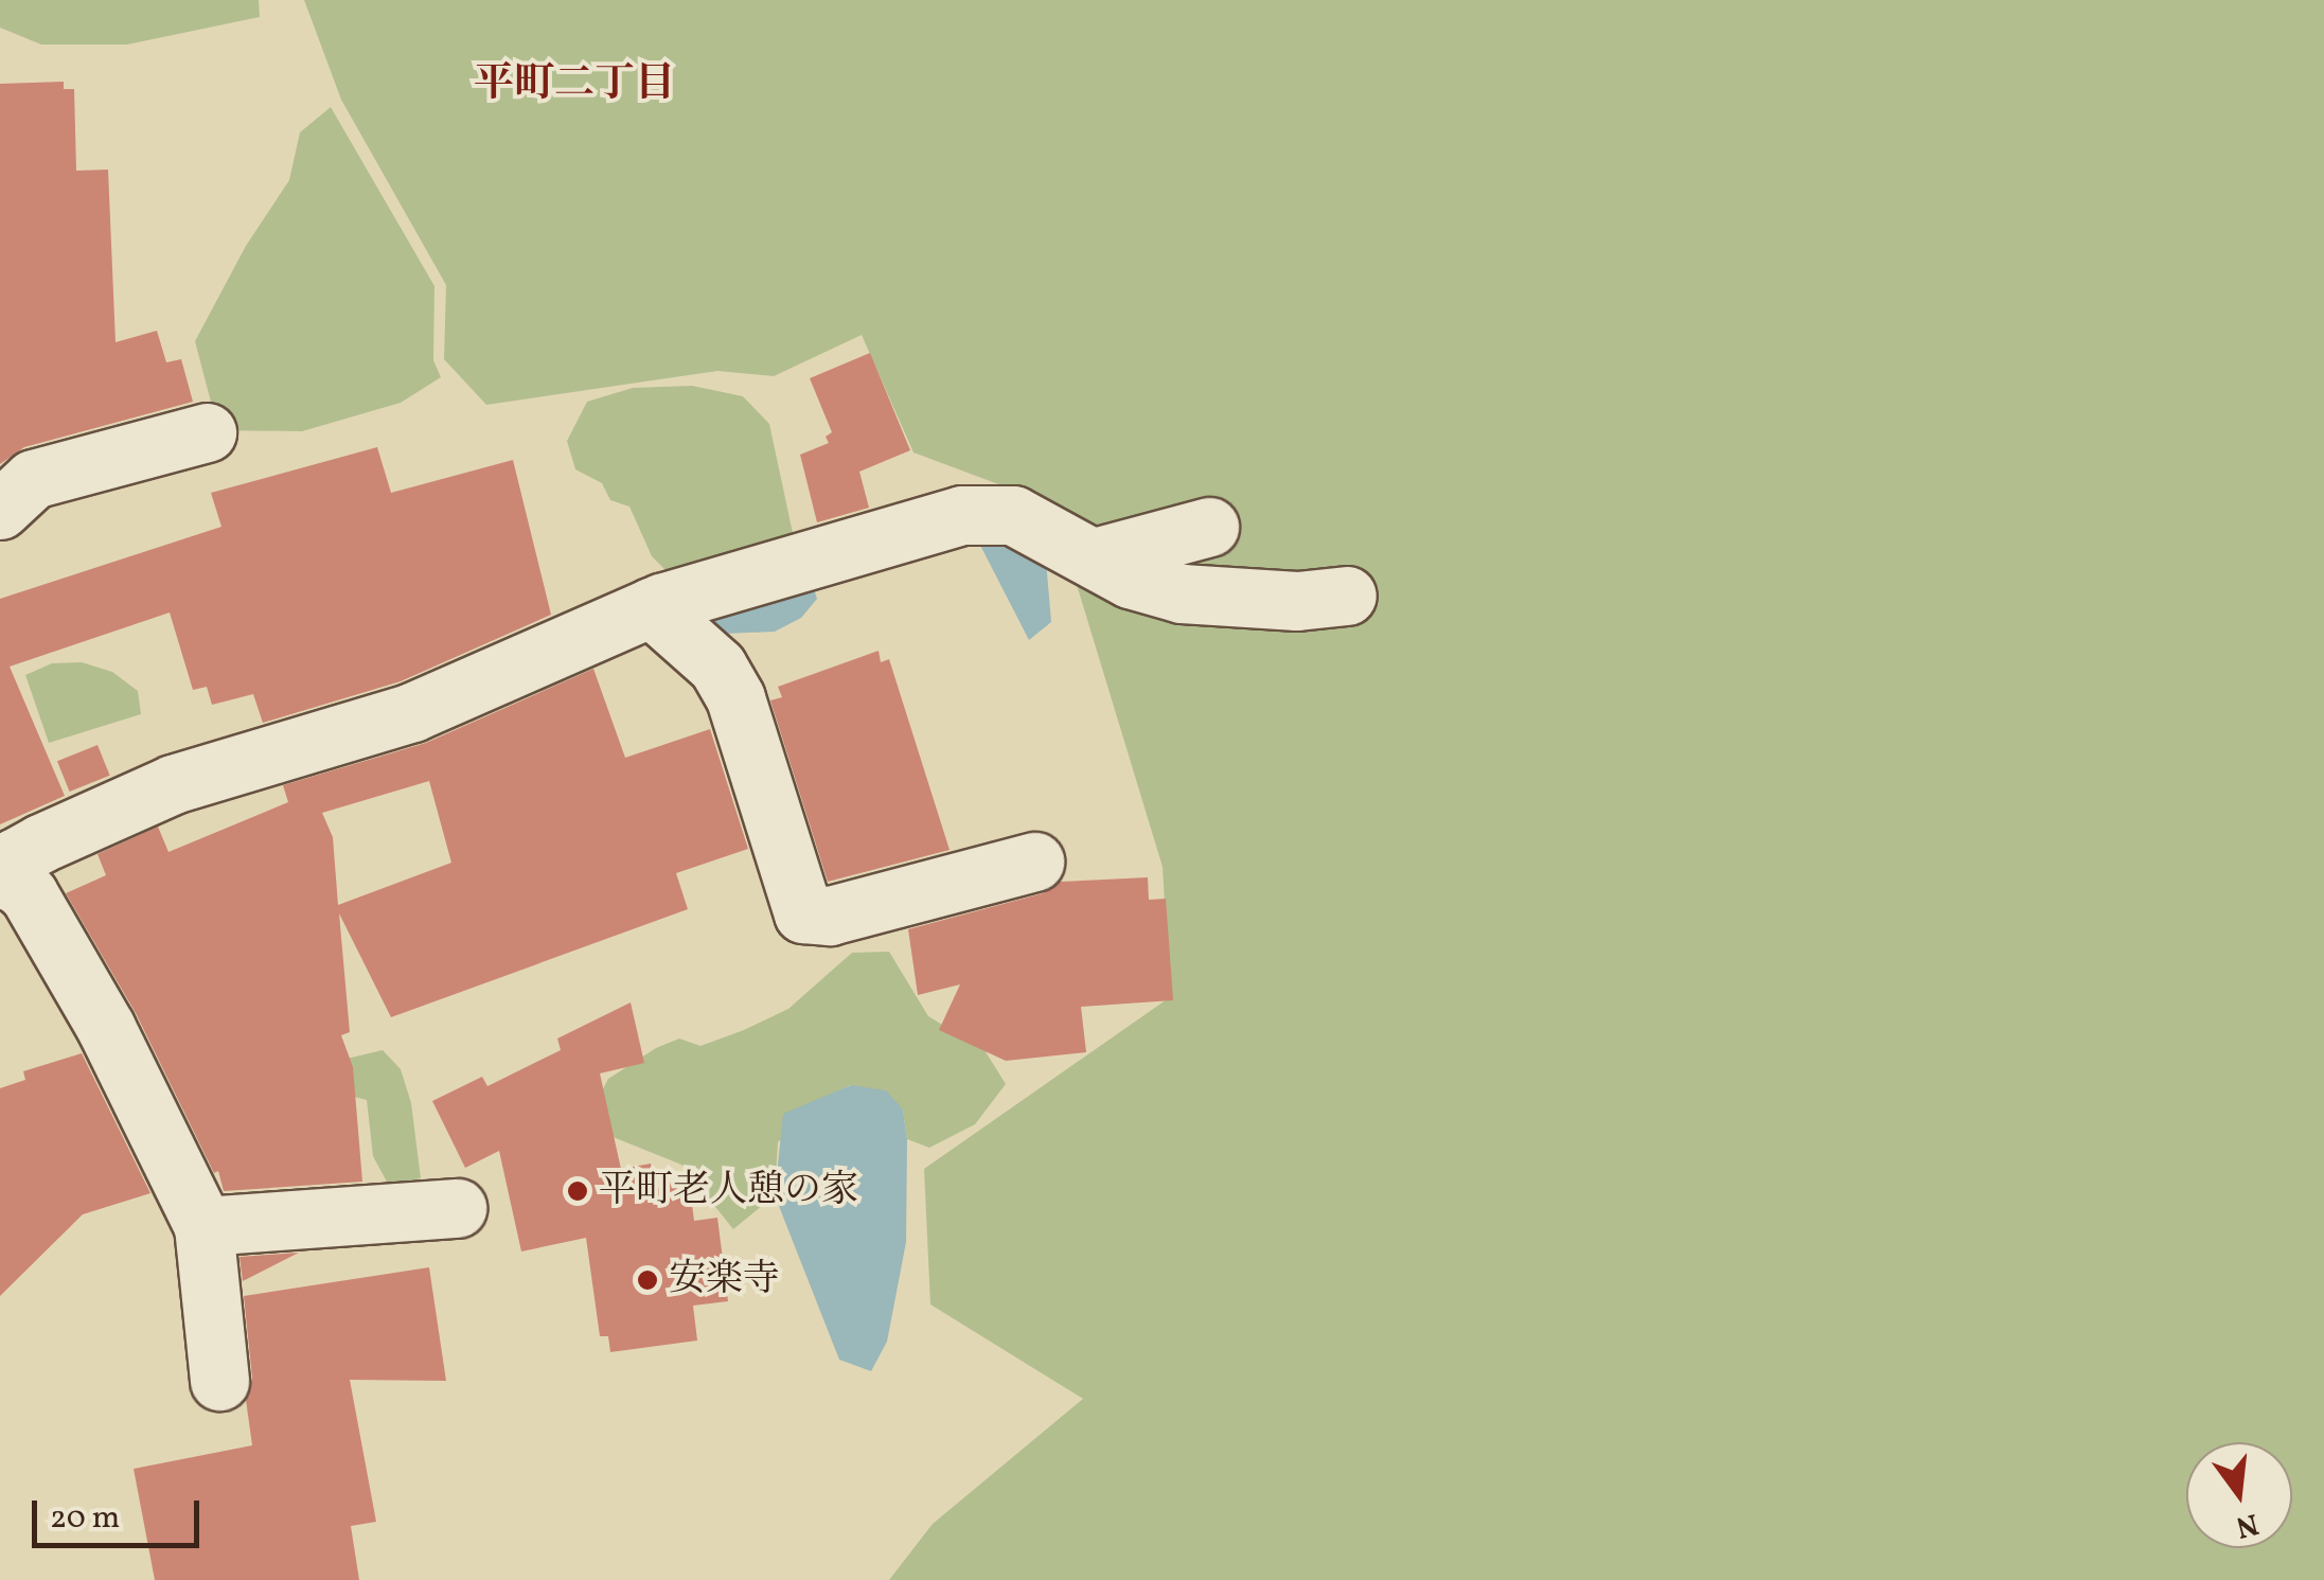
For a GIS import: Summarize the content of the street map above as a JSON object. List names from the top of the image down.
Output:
{
  "districts": ["平町二丁目"],
  "places": ["平町老人憩の家", "安楽寺"],
  "scale_bar": "20 m",
  "north": "bottom"
}
